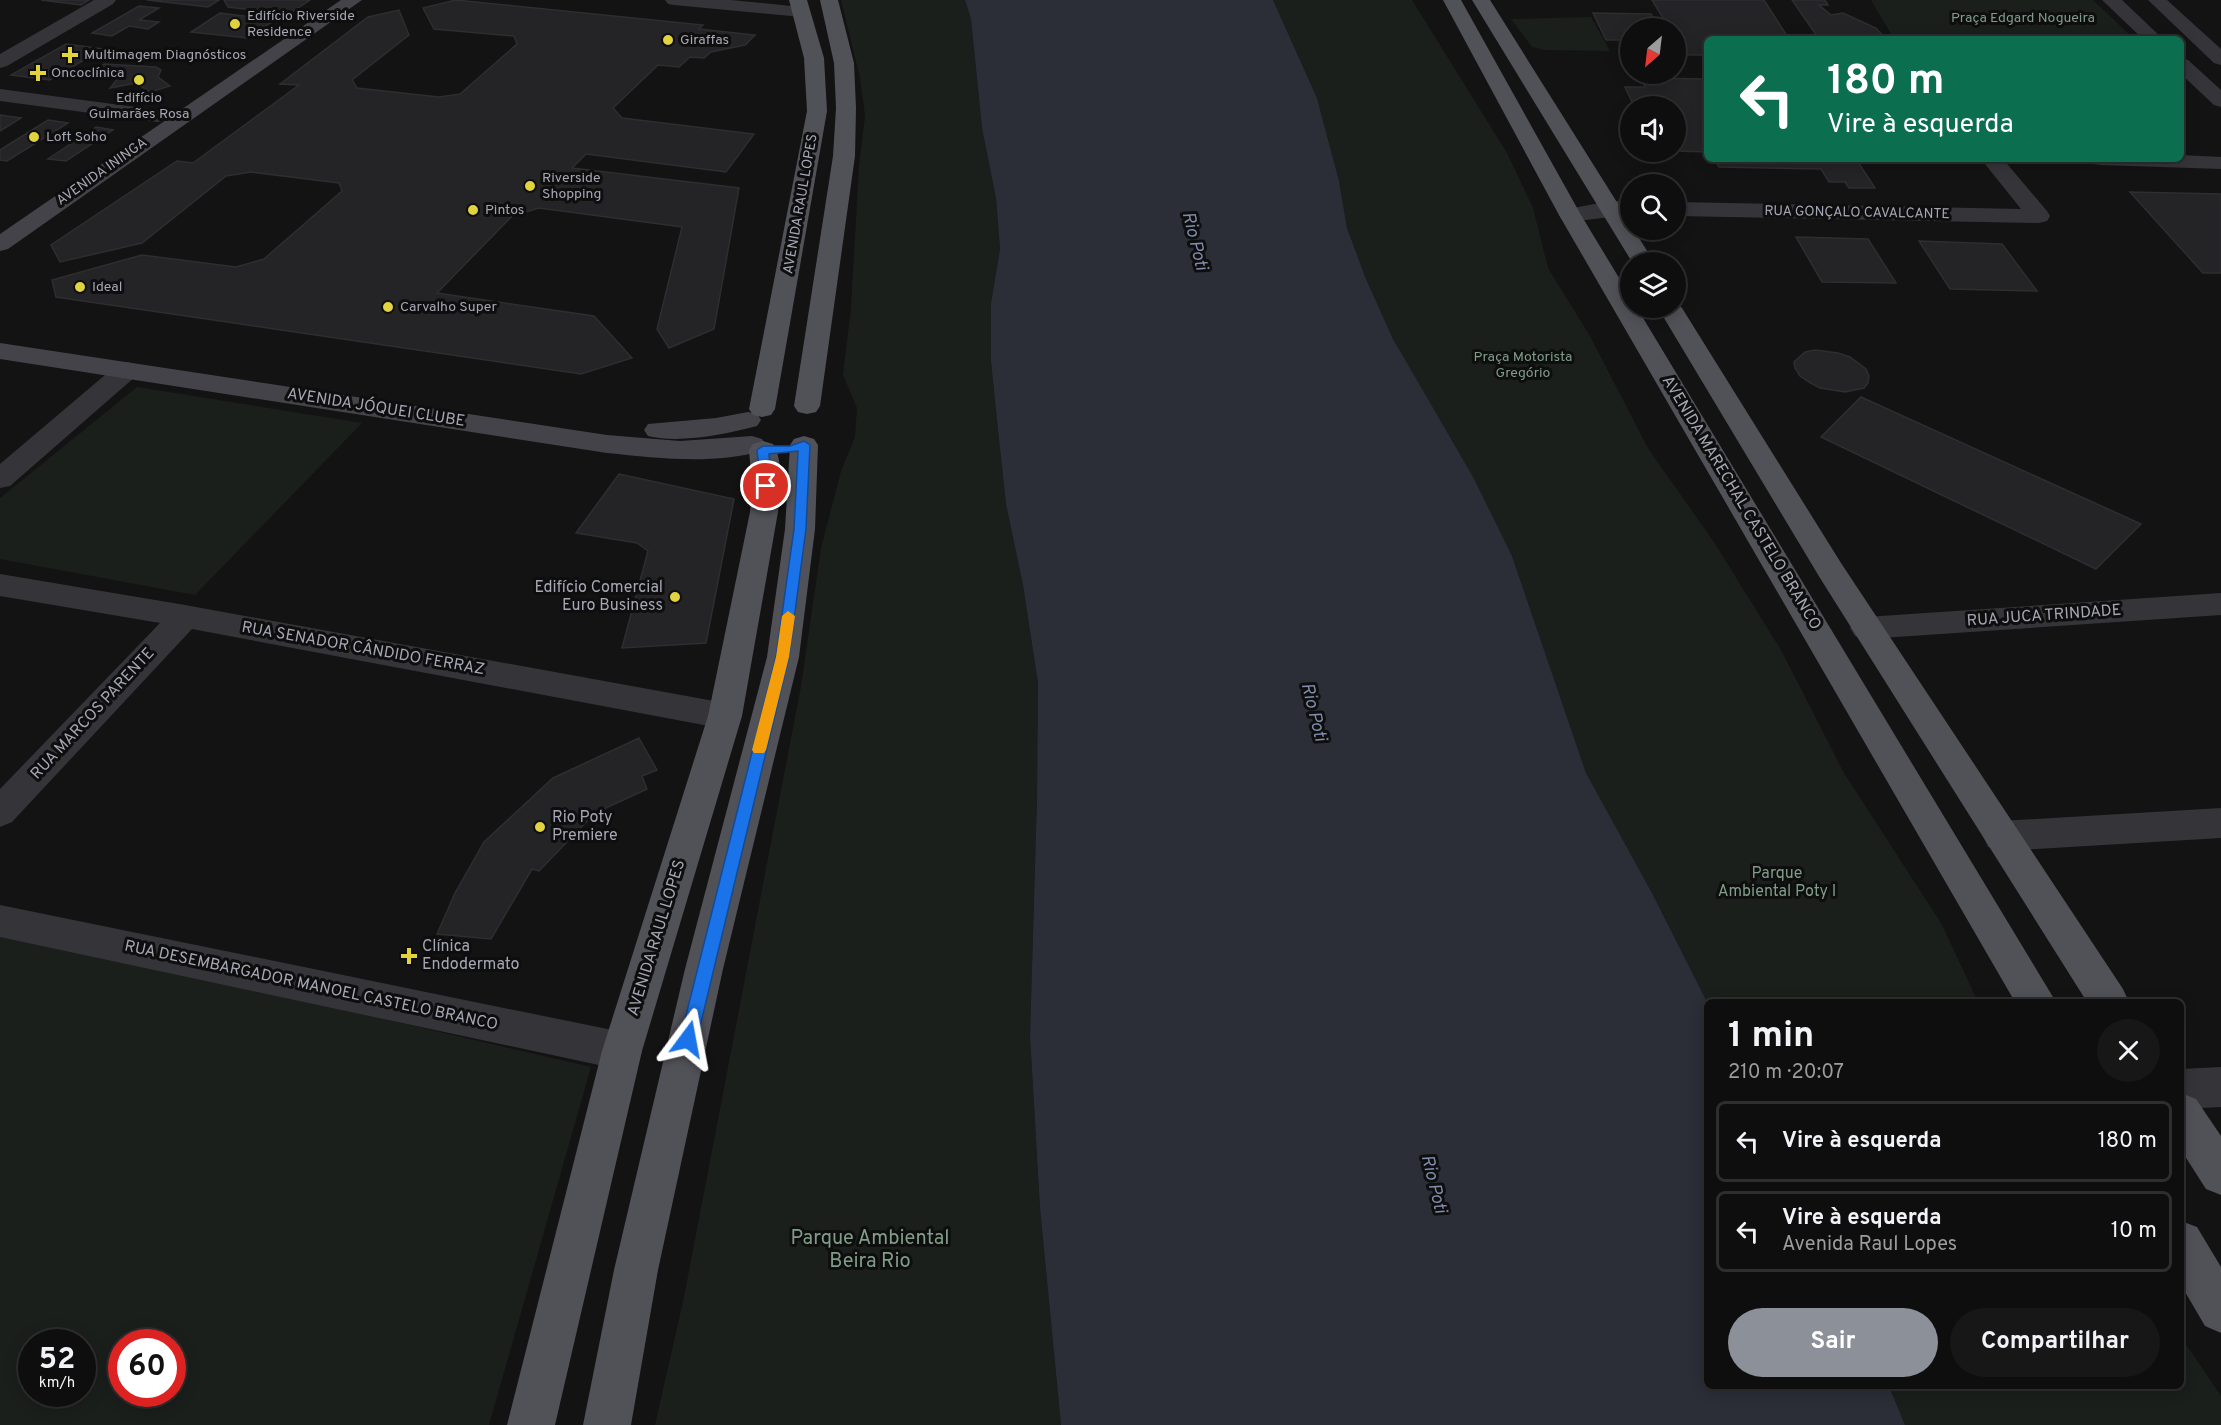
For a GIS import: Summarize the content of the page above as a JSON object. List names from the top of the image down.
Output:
{
  "streets": {
    "main road": [
      "AVENIDA ININGA",
      "AVENIDA RAUL LOPES",
      "AVENIDA JÓQUEI CLUBE",
      "AVENIDA MARECHAL CASTELO BRANCO"
    ],
    "street": [
      "RUA GONÇALO CAVALCANTE",
      "RUA JUCA TRINDADE",
      "RUA SENADOR CÂNDIDO FERRAZ",
      "RUA MARCOS PARENTE",
      "RUA DESEMBARGADOR MANOEL CASTELO BRANCO"
    ]
  },
  "crossings": [
    ["AVENIDA RAUL LOPES", "AVENIDA JÓQUEI CLUBE"],
    ["AVENIDA RAUL LOPES", "RUA SENADOR CÂNDIDO FERRAZ"],
    ["AVENIDA RAUL LOPES", "RUA DESEMBARGADOR MANOEL CASTELO BRANCO"],
    ["RUA SENADOR CÂNDIDO FERRAZ", "RUA MARCOS PARENTE"]
  ],
  "water": ["Rio Poti"],
  "parks": [
    "Praça Edgard Nogueira",
    "Praça Motorista Gregório",
    "Parque Ambiental Poty I",
    "Parque Ambiental Beira Rio"
  ],
  "places": {
    "other": [
      "Edifício Riverside Residence",
      "Giraffas",
      "Edifício Guimarães Rosa",
      "Loft Soho",
      "Riverside Shopping",
      "Pintos",
      "Ideal",
      "Carvalho Super",
      "Edifício Comercial Euro Business",
      "Rio Poty Premiere"
    ],
    "health": ["Multimagem Diagnósticos", "Oncoclínica", "Clínica Endodermato"]
  },
  "north": "bottom left",
  "page": {
    "turn": ["180 m", "Vire à esquerda"],
    "heading": ["1 min", "210 m · 20:07"],
    "list": [
      {
        "name": "Vire à esquerda",
        "value": "180 m"
      },
      {
        "name": "Vire à esquerda",
        "note": "Avenida Raul Lopes",
        "value": "10 m"
      }
    ],
    "buttons": ["Sair", "Compartilhar"],
    "speed": "52 km/h",
    "limit": "60"
  }
}
